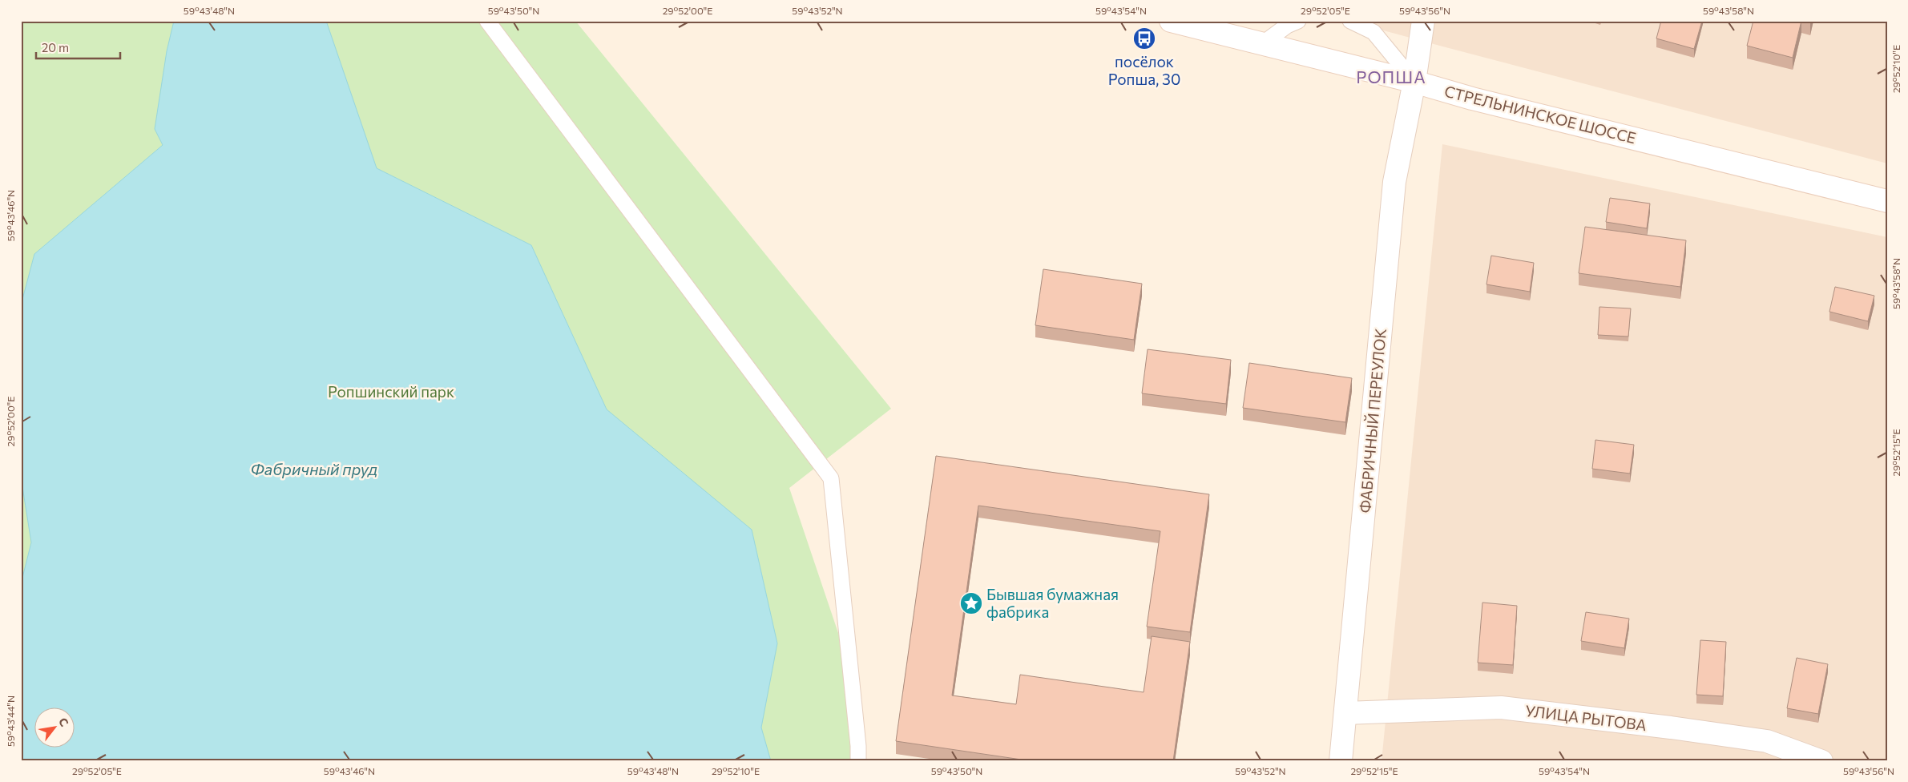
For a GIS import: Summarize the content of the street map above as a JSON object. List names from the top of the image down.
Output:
{
  "streets": {
    "street": ["СТРЕЛЬНИНСКОЕ ШОССЕ", "ФАБРИЧНЫЙ ПЕРЕУЛОК", "УЛИЦА РЫТОВА"]
  },
  "crossings": [
    ["СТРЕЛЬНИНСКОЕ ШОССЕ", "ФАБРИЧНЫЙ ПЕРЕУЛОК"],
    ["ФАБРИЧНЫЙ ПЕРЕУЛОК", "УЛИЦА РЫТОВА"]
  ],
  "districts": ["РОПША"],
  "water": ["Фабричный пруд"],
  "parks": ["Ропшинский парк"],
  "places": {
    "bus stop": ["посёлок Ропша, 30"],
    "place": ["Бывшая бумажная фабрика"]
  },
  "scale_bar": "20 m",
  "north": "top right",
  "coordinates": [
    "59°43'48\"N",
    "59°43'50\"N",
    "29°52'00\"E",
    "59°43'52\"N",
    "59°43'54\"N",
    "29°52'05\"E",
    "59°43'56\"N",
    "59°43'58\"N",
    "29°52'10\"E",
    "59°43'46\"N",
    "29°52'15\"E",
    "59°43'44\"N"
  ]
}
